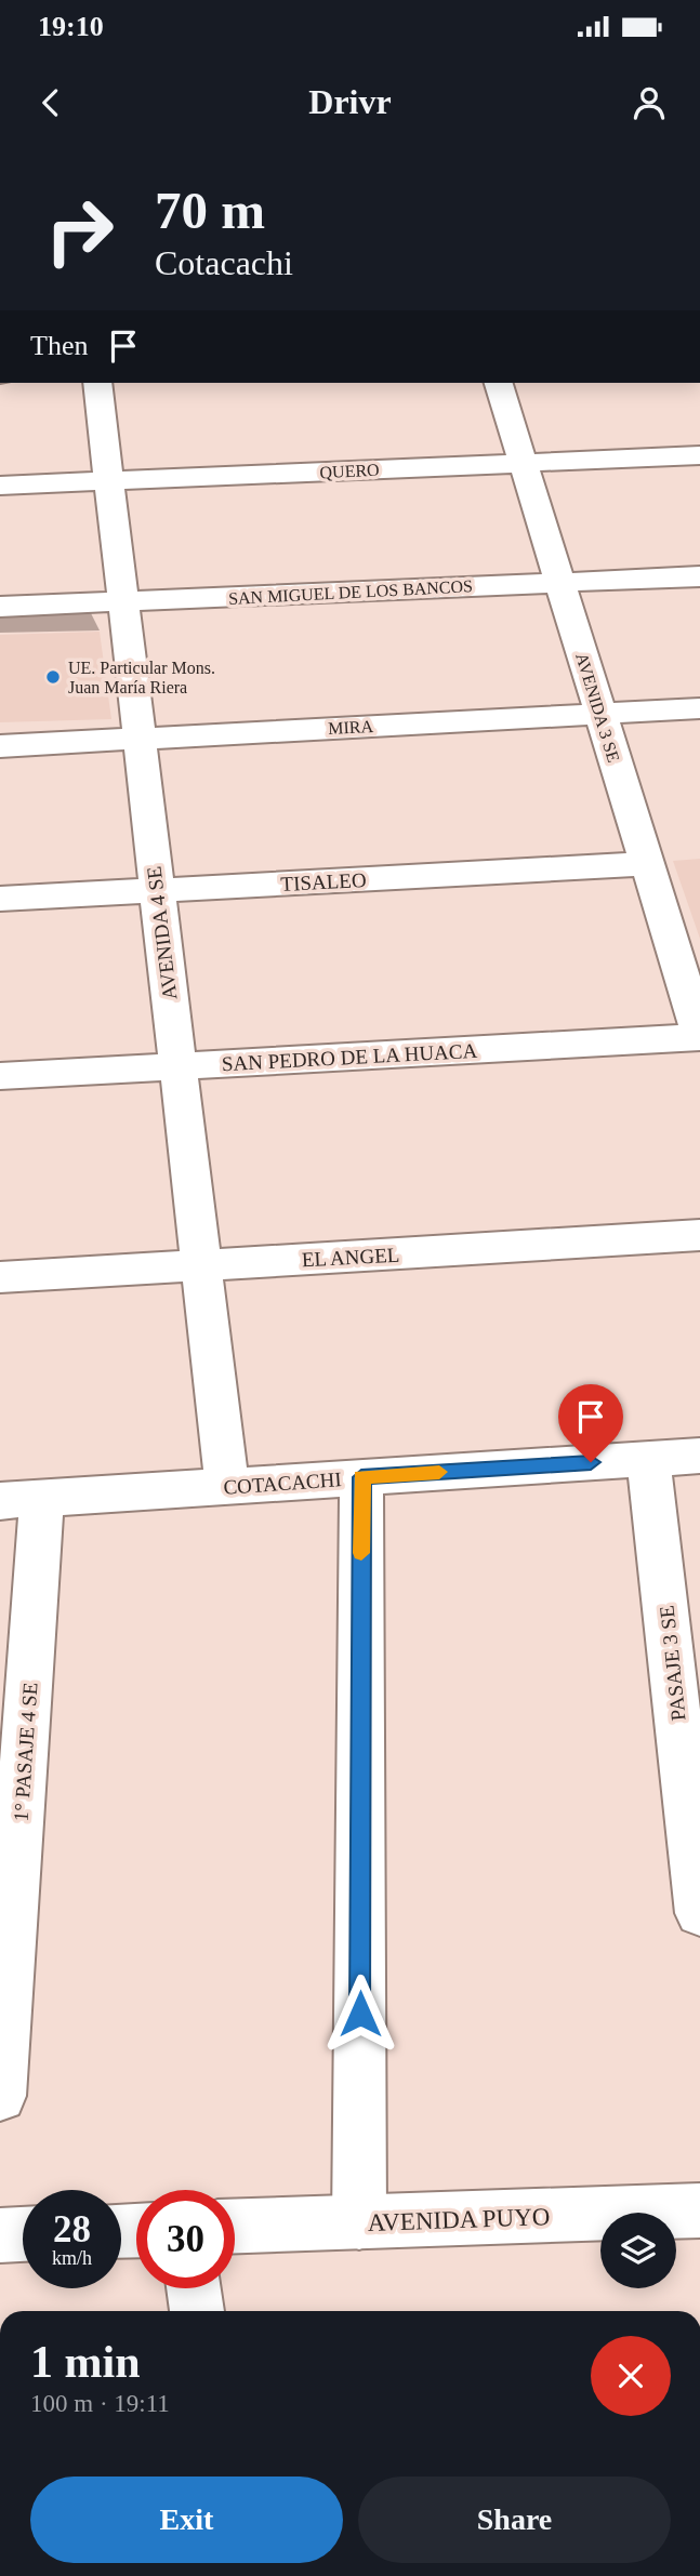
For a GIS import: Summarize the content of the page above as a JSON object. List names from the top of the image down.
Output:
{
  "streets": {
    "street": [
      "QUERO",
      "SAN MIGUEL DE LOS BANCOS",
      "AVENIDA 3 SE",
      "MIRA",
      "TISALEO",
      "AVENIDA 4 SE",
      "SAN PEDRO DE LA HUACA",
      "EL ANGEL",
      "COTACACHI",
      "PASAJE 3 SE",
      "1° PASAJE 4 SE",
      "AVENIDA PUYO"
    ]
  },
  "crossings": [
    ["QUERO", "AVENIDA 3 SE"],
    ["QUERO", "AVENIDA 4 SE"],
    ["SAN MIGUEL DE LOS BANCOS", "AVENIDA 3 SE"],
    ["SAN MIGUEL DE LOS BANCOS", "AVENIDA 4 SE"],
    ["AVENIDA 3 SE", "MIRA"],
    ["AVENIDA 3 SE", "TISALEO"],
    ["AVENIDA 3 SE", "SAN PEDRO DE LA HUACA"],
    ["MIRA", "AVENIDA 4 SE"],
    ["TISALEO", "AVENIDA 4 SE"],
    ["AVENIDA 4 SE", "SAN PEDRO DE LA HUACA"],
    ["AVENIDA 4 SE", "EL ANGEL"],
    ["AVENIDA 4 SE", "COTACACHI"],
    ["COTACACHI", "PASAJE 3 SE"],
    ["COTACACHI", "1° PASAJE 4 SE"]
  ],
  "places": ["UE. Particular Mons. Juan María Riera"],
  "page": {
    "status": "19:10",
    "header": "Drivr",
    "turn": ["70 m", "Cotacachi"],
    "then": "Then",
    "speed": "28 km/h",
    "limit": "30",
    "heading": ["1 min", "100 m · 19:11"],
    "buttons": ["Exit", "Share"]
  }
}
